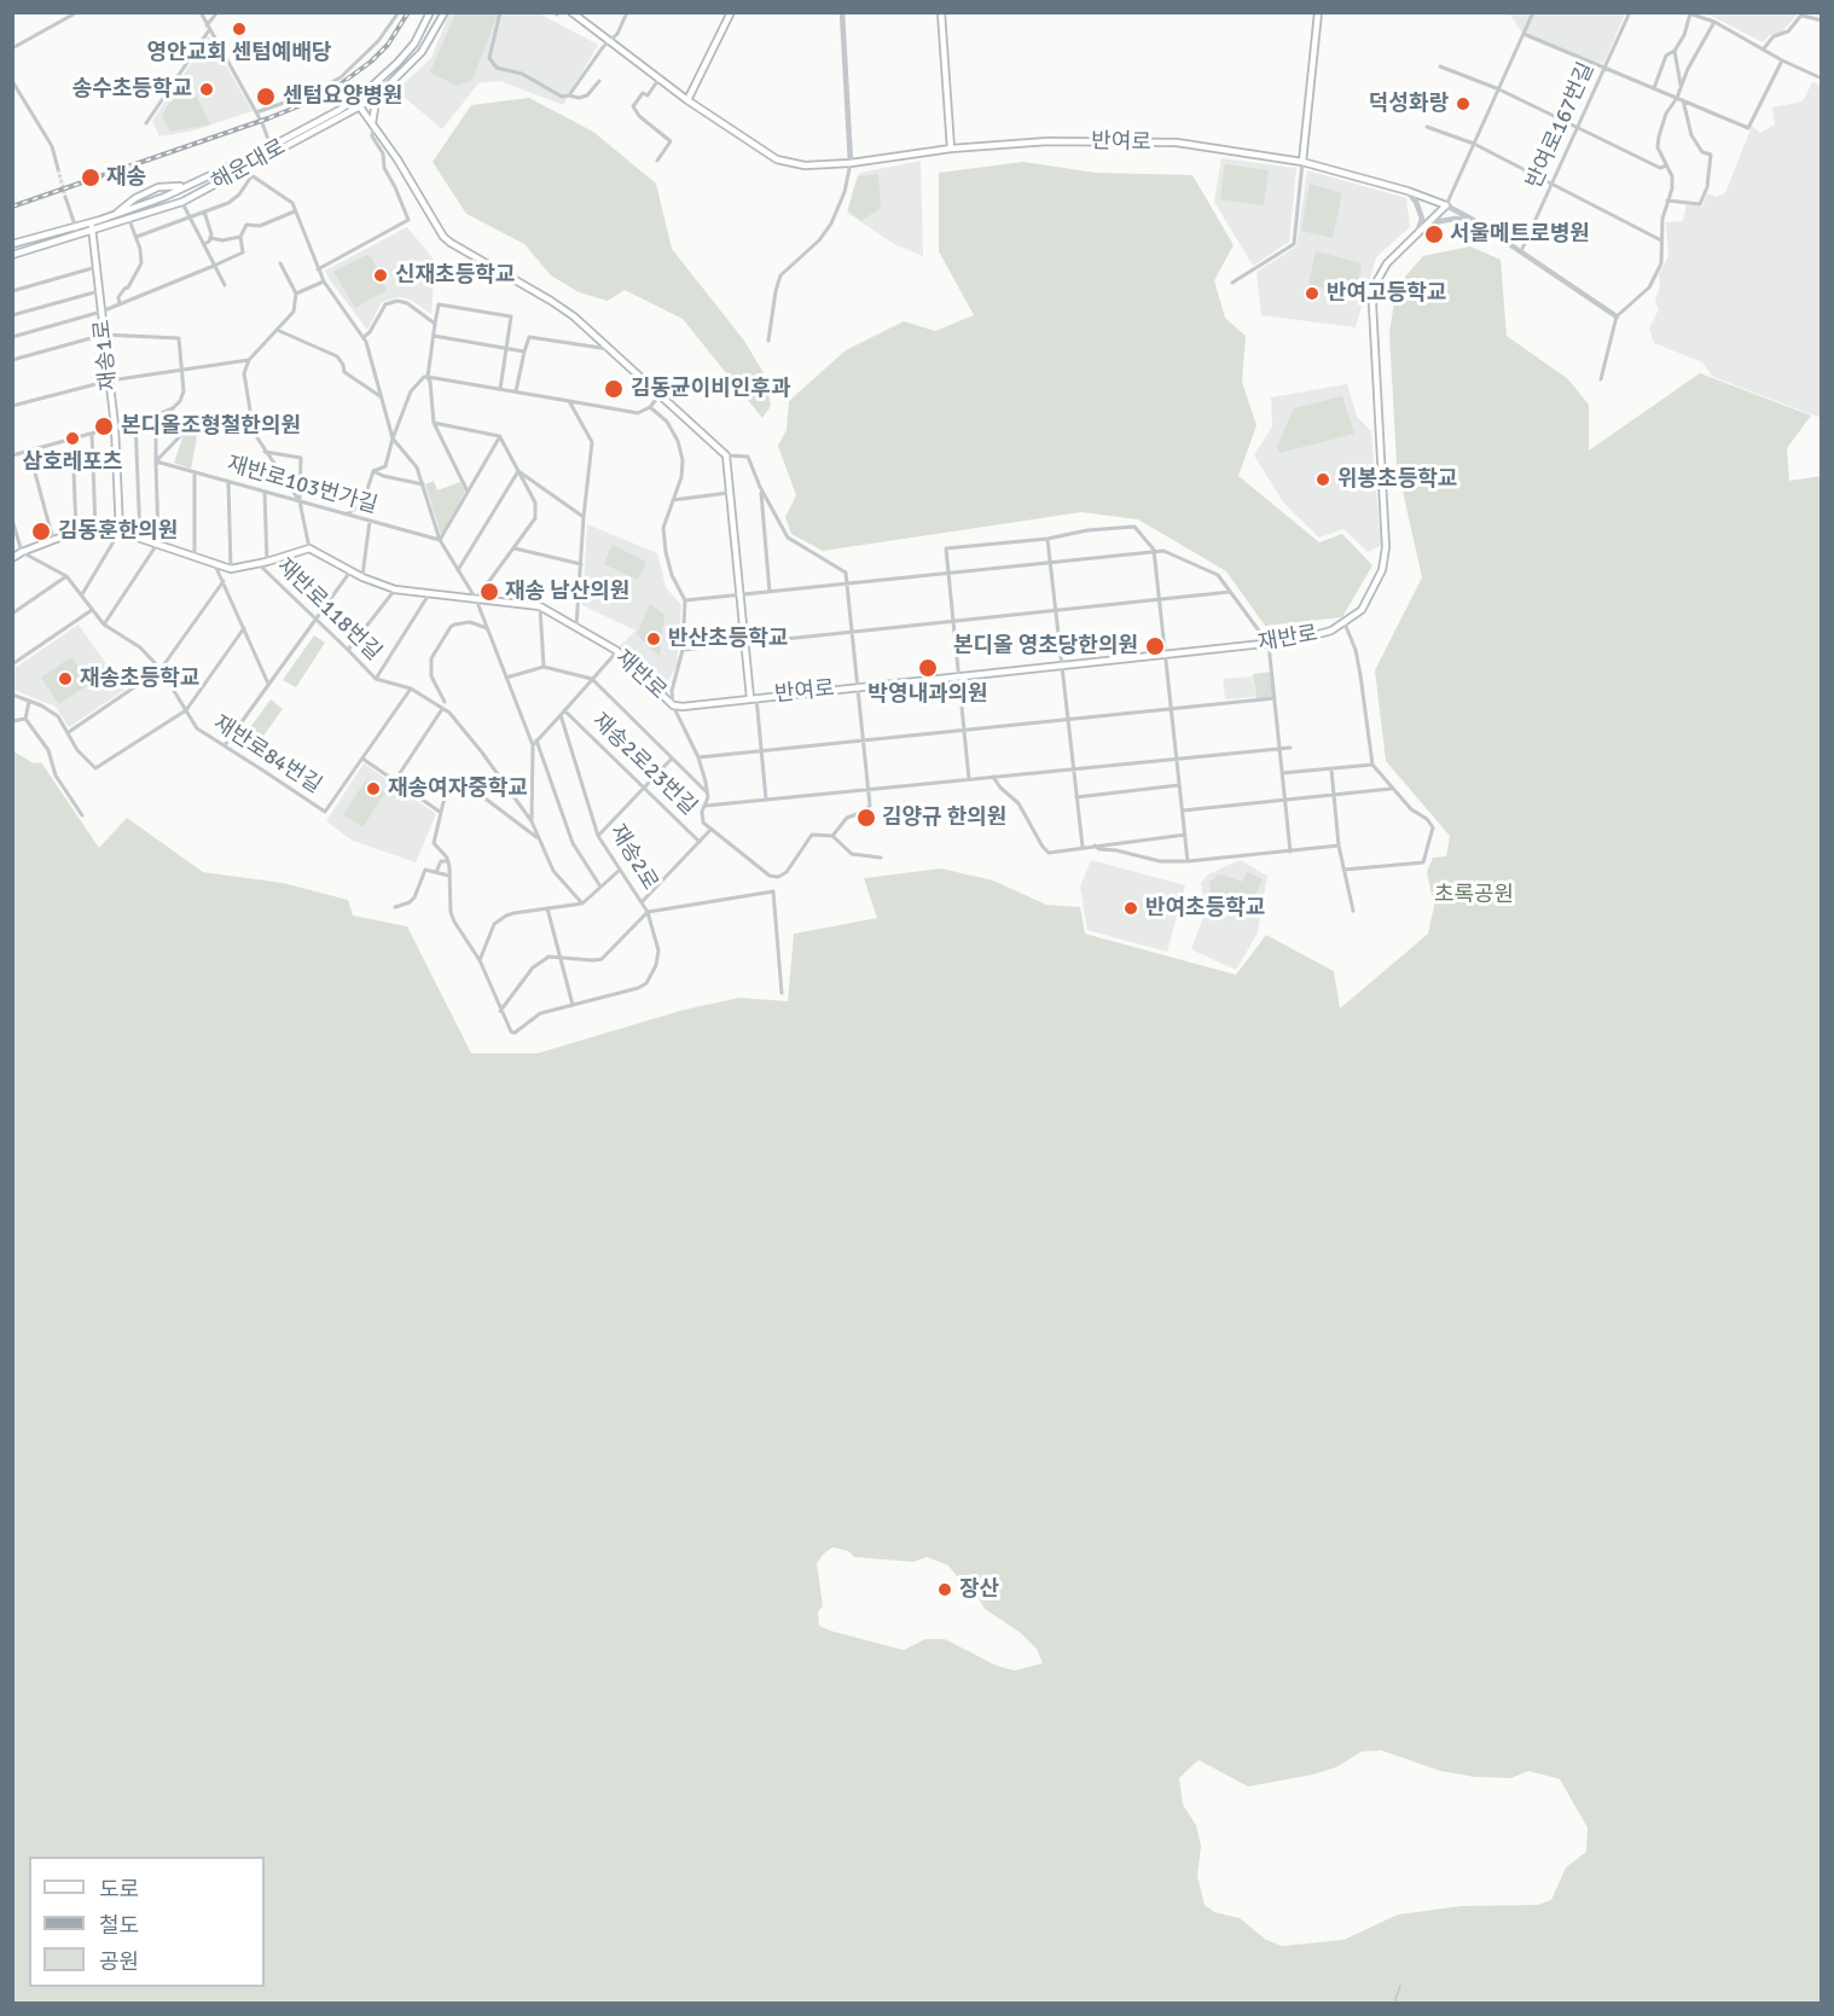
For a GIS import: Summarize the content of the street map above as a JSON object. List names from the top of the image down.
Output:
{
  "streets": {
    "main road": [
      "반여로",
      "해운대로",
      "재송1로",
      "재반로"
    ],
    "street": [
      "반여로167번길",
      "재반로103번가길",
      "재반로118번길",
      "재반로84번길",
      "재송2로23번길",
      "재송2로"
    ]
  },
  "crossings": [
    ["반여로167번길", "반여로"],
    ["반여로", "재반로"],
    ["해운대로", "재송1로"]
  ],
  "parks": ["초록공원"],
  "places": [
    "영안교회 센텀예배당",
    "송수초등학교",
    "센텀요양병원",
    "덕성화랑",
    "재송",
    "서울메트로병원",
    "신재초등학교",
    "반여고등학교",
    "김동균이비인후과",
    "본디올조형철한의원",
    "삼호레포츠",
    "위봉초등학교",
    "김동훈한의원",
    "재송 남산의원",
    "반산초등학교",
    "본디올 영초당한의원",
    "박영내과의원",
    "재송초등학교",
    "재송여자중학교",
    "김양규 한의원",
    "반여초등학교",
    "장산"
  ],
  "legend": ["도로", "철도", "공원"]
}
